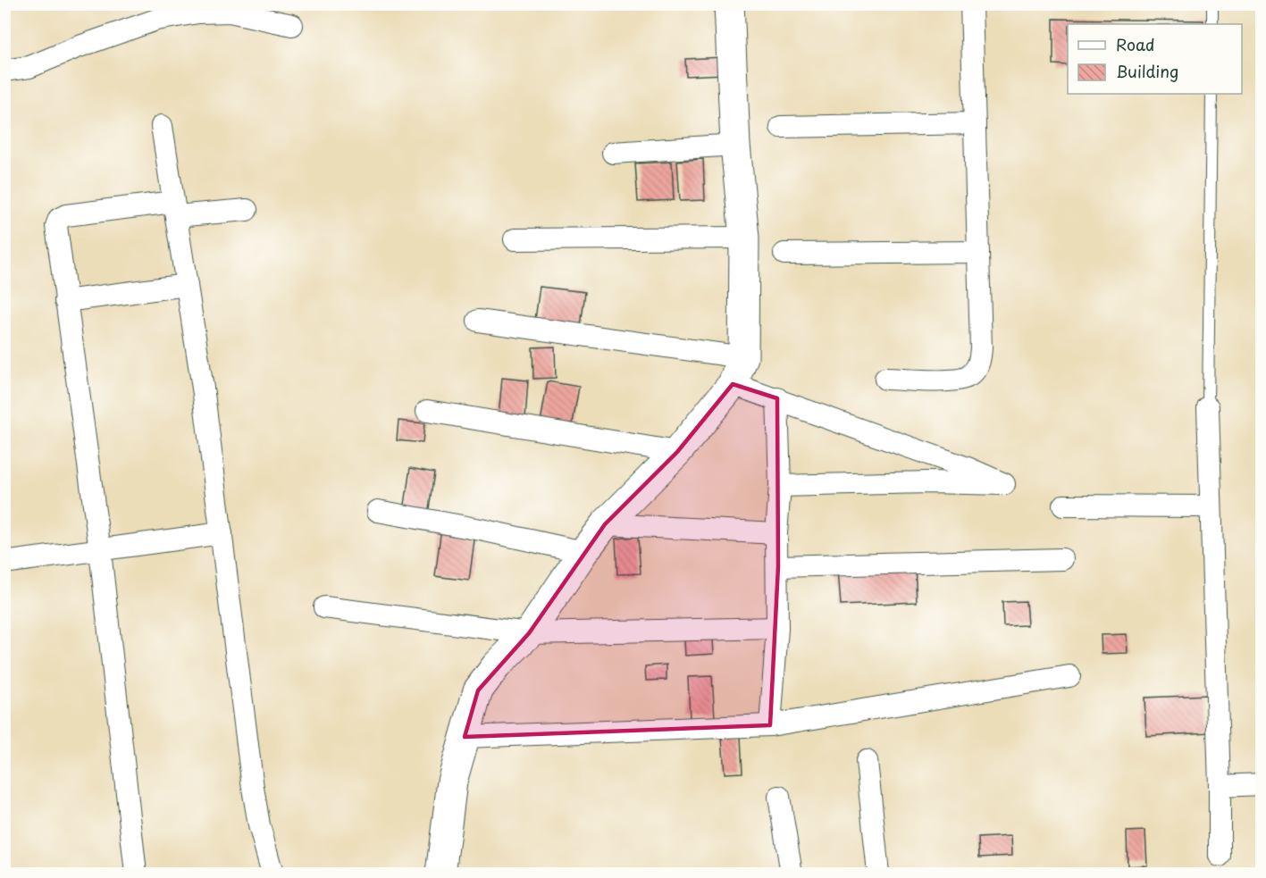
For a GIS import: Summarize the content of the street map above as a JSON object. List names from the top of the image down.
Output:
{
  "legend": ["Road", "Building"]
}
